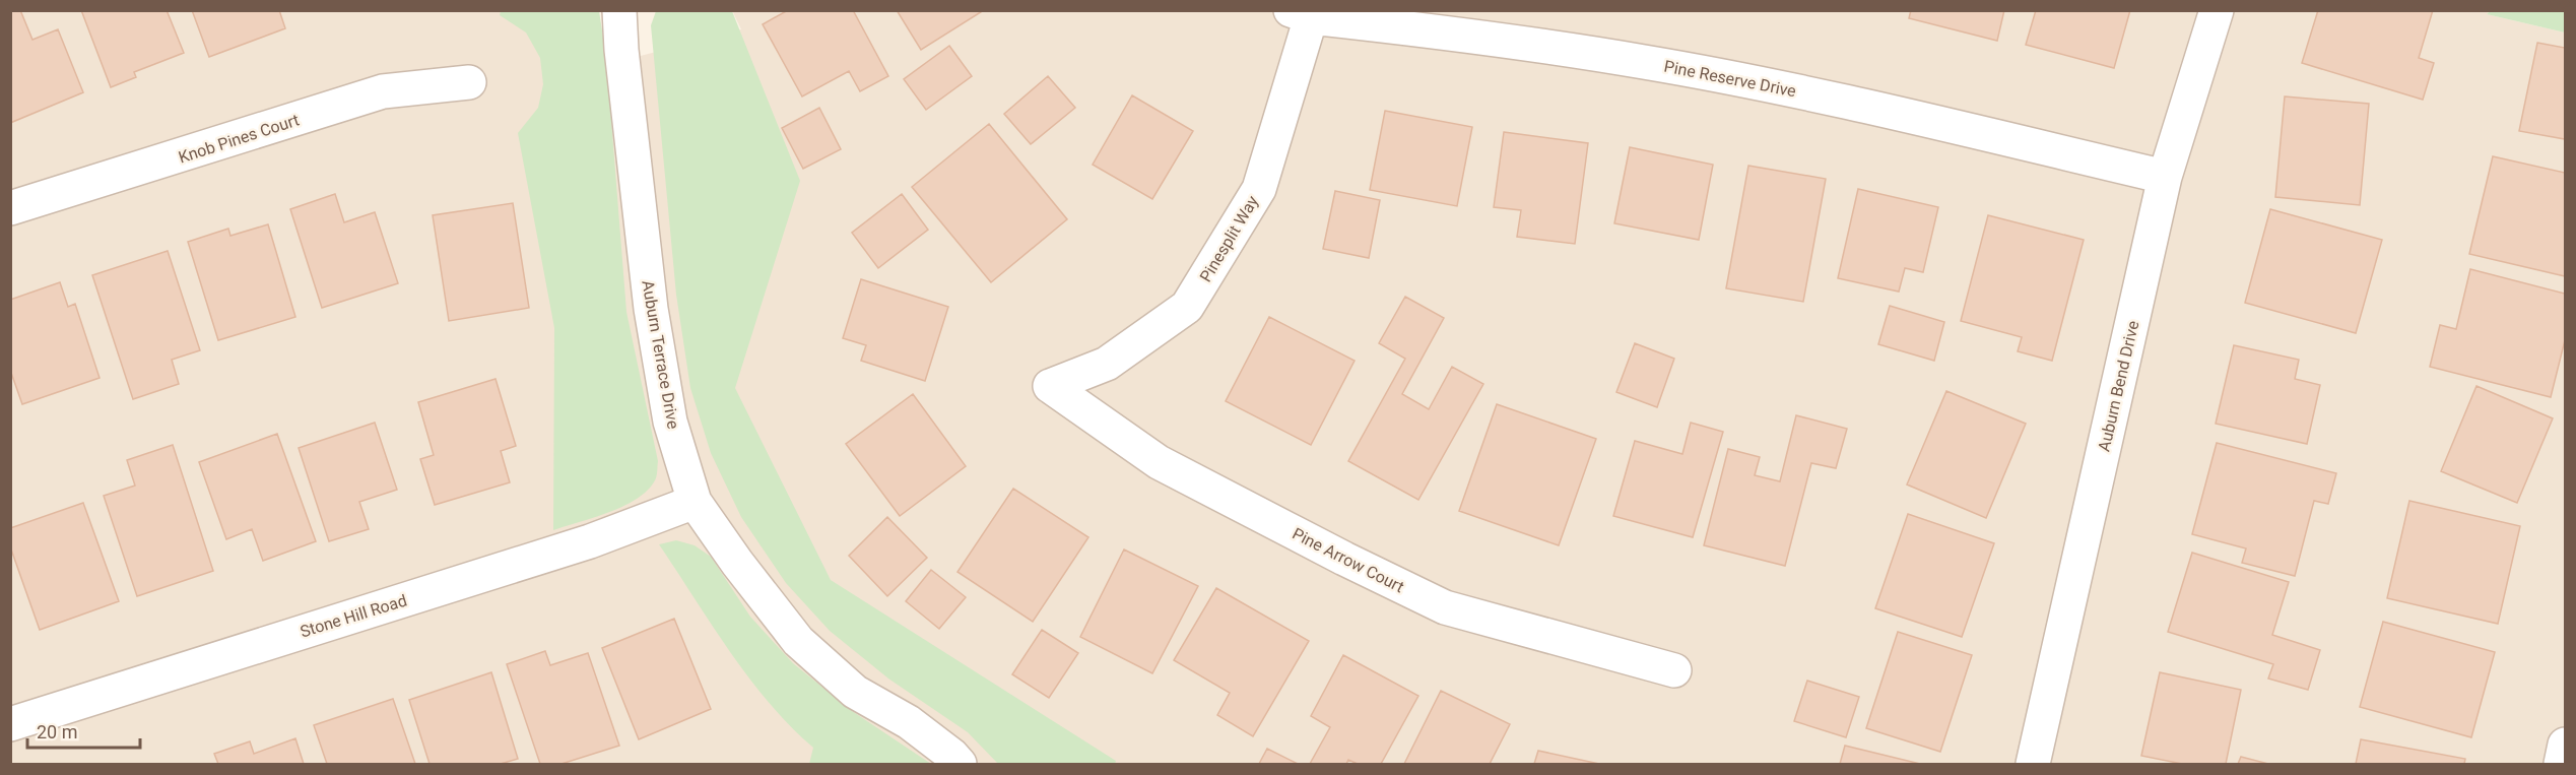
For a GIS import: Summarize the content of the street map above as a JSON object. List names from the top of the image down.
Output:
{
  "streets": {
    "street": [
      "Pine Reserve Drive",
      "Knob Pines Court",
      "Pinesplit Way",
      "Auburn Terrace Drive",
      "Auburn Bend Drive",
      "Pine Arrow Court",
      "Stone Hill Road"
    ]
  },
  "crossings": [
    ["Pine Reserve Drive", "Pinesplit Way"],
    ["Pine Reserve Drive", "Auburn Bend Drive"],
    ["Pinesplit Way", "Pine Arrow Court"],
    ["Auburn Terrace Drive", "Stone Hill Road"]
  ],
  "scale_bar": "20 m"
}
